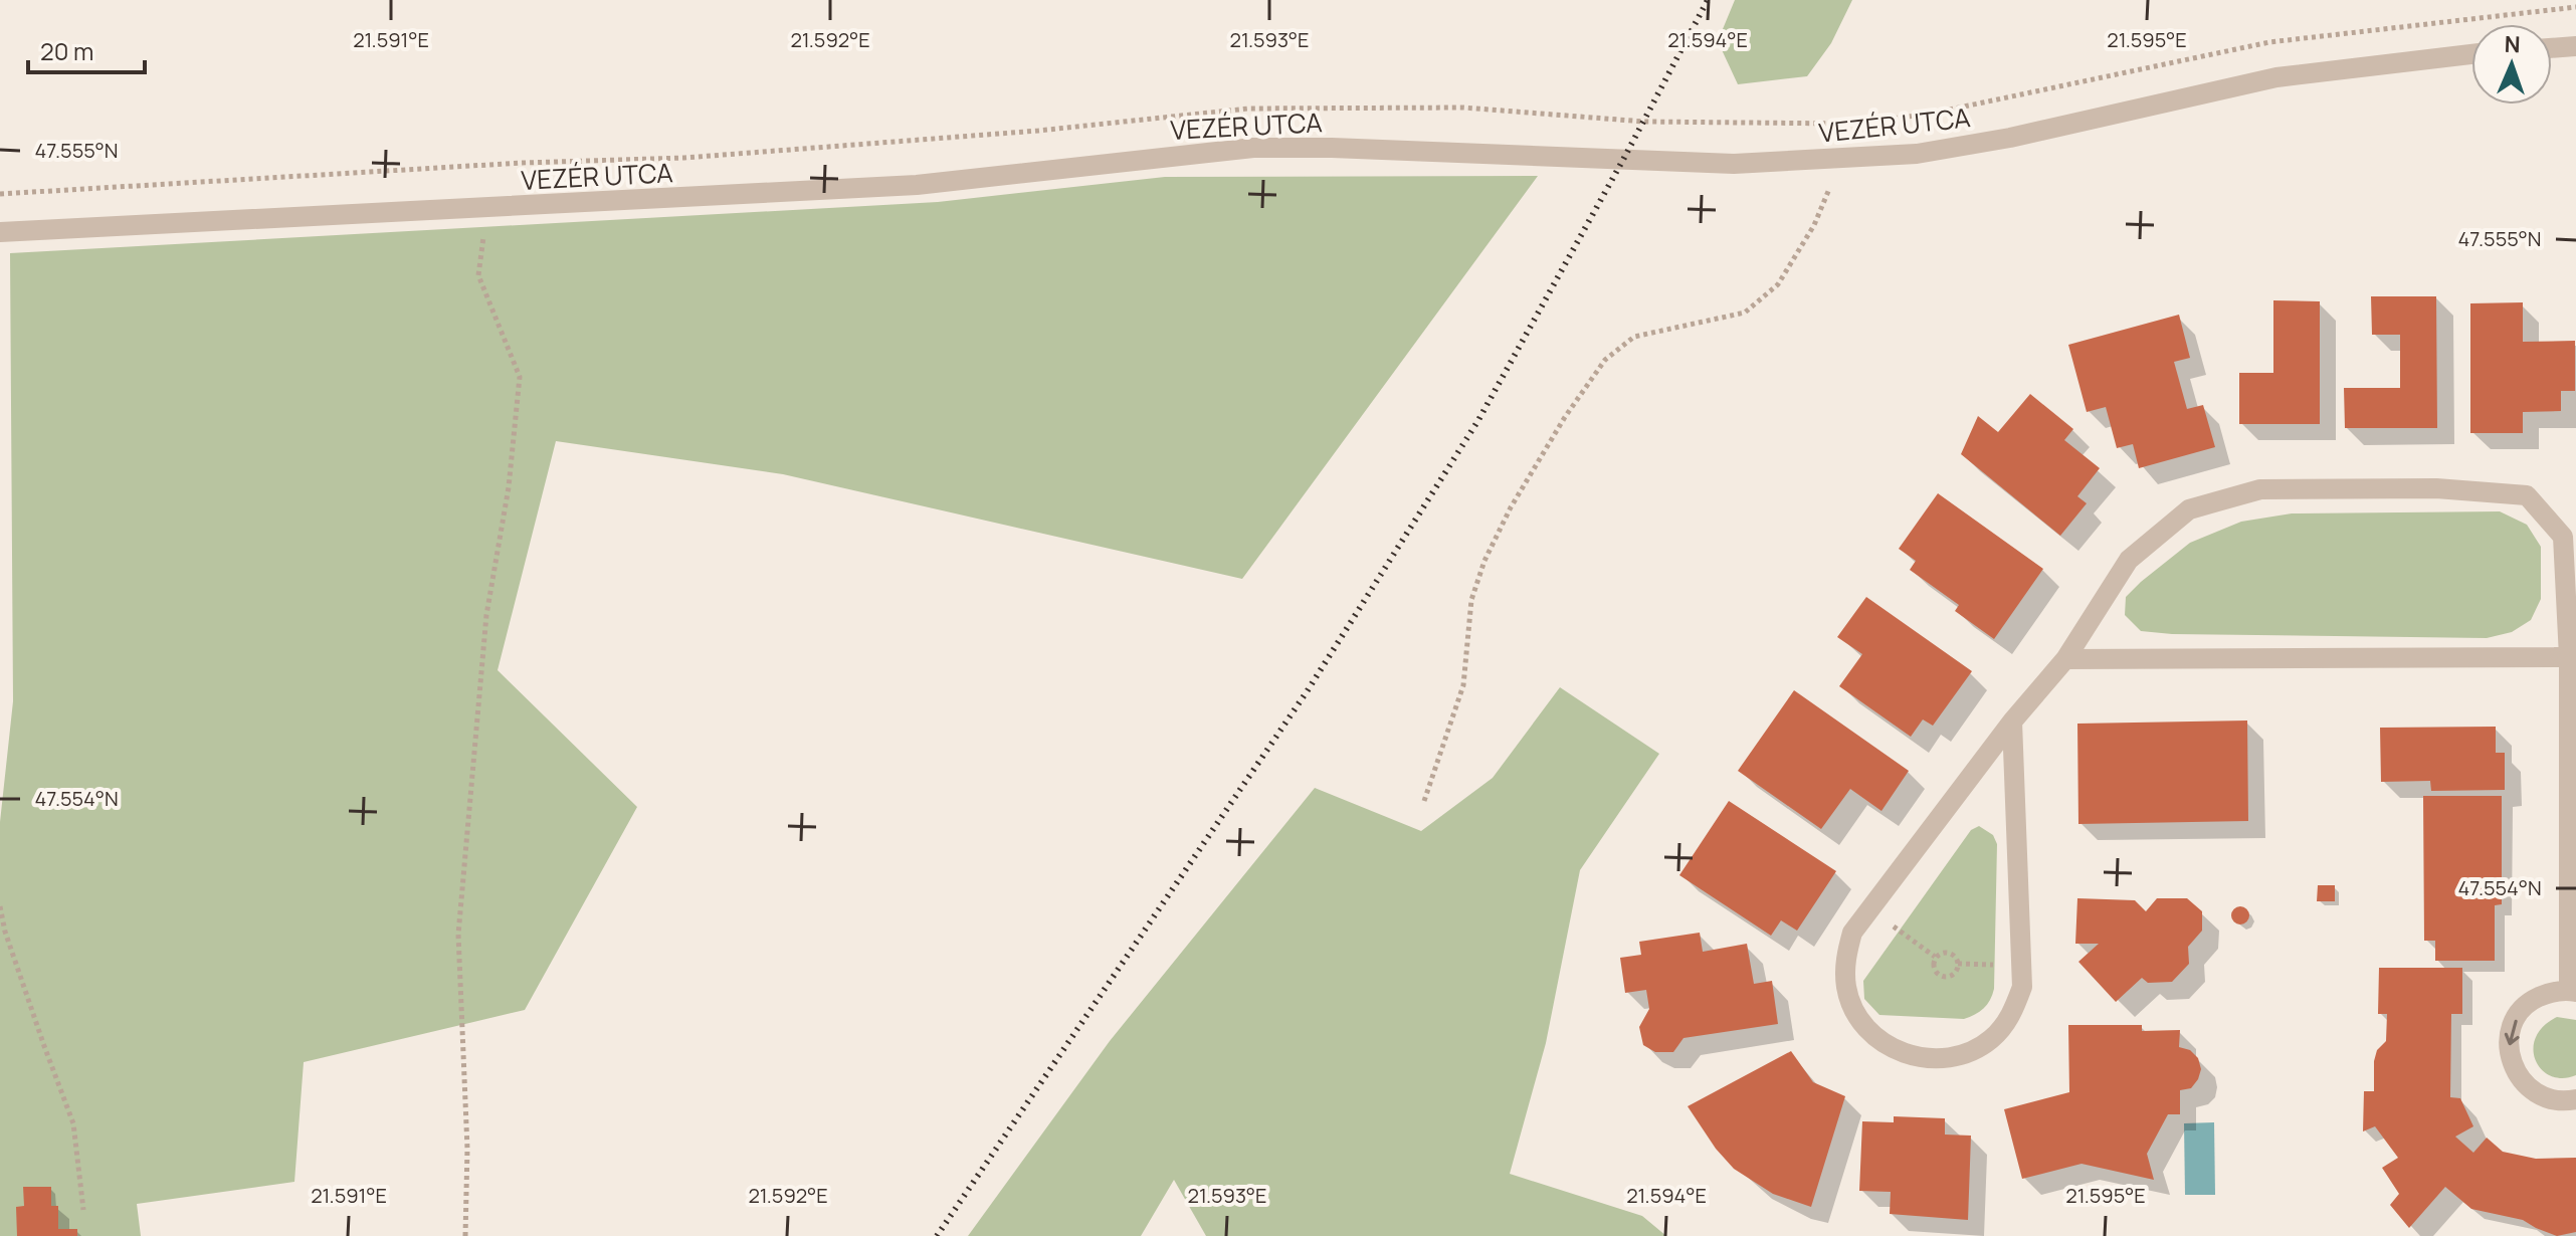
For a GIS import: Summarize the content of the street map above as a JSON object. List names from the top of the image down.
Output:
{
  "streets": {
    "street": ["VEZÉR UTCA"]
  },
  "scale_bar": "20 m",
  "north": "top",
  "coordinates": [
    "21.591°E",
    "21.592°E",
    "21.593°E",
    "21.594°E",
    "21.595°E",
    "47.555°N",
    "47.554°N"
  ]
}
